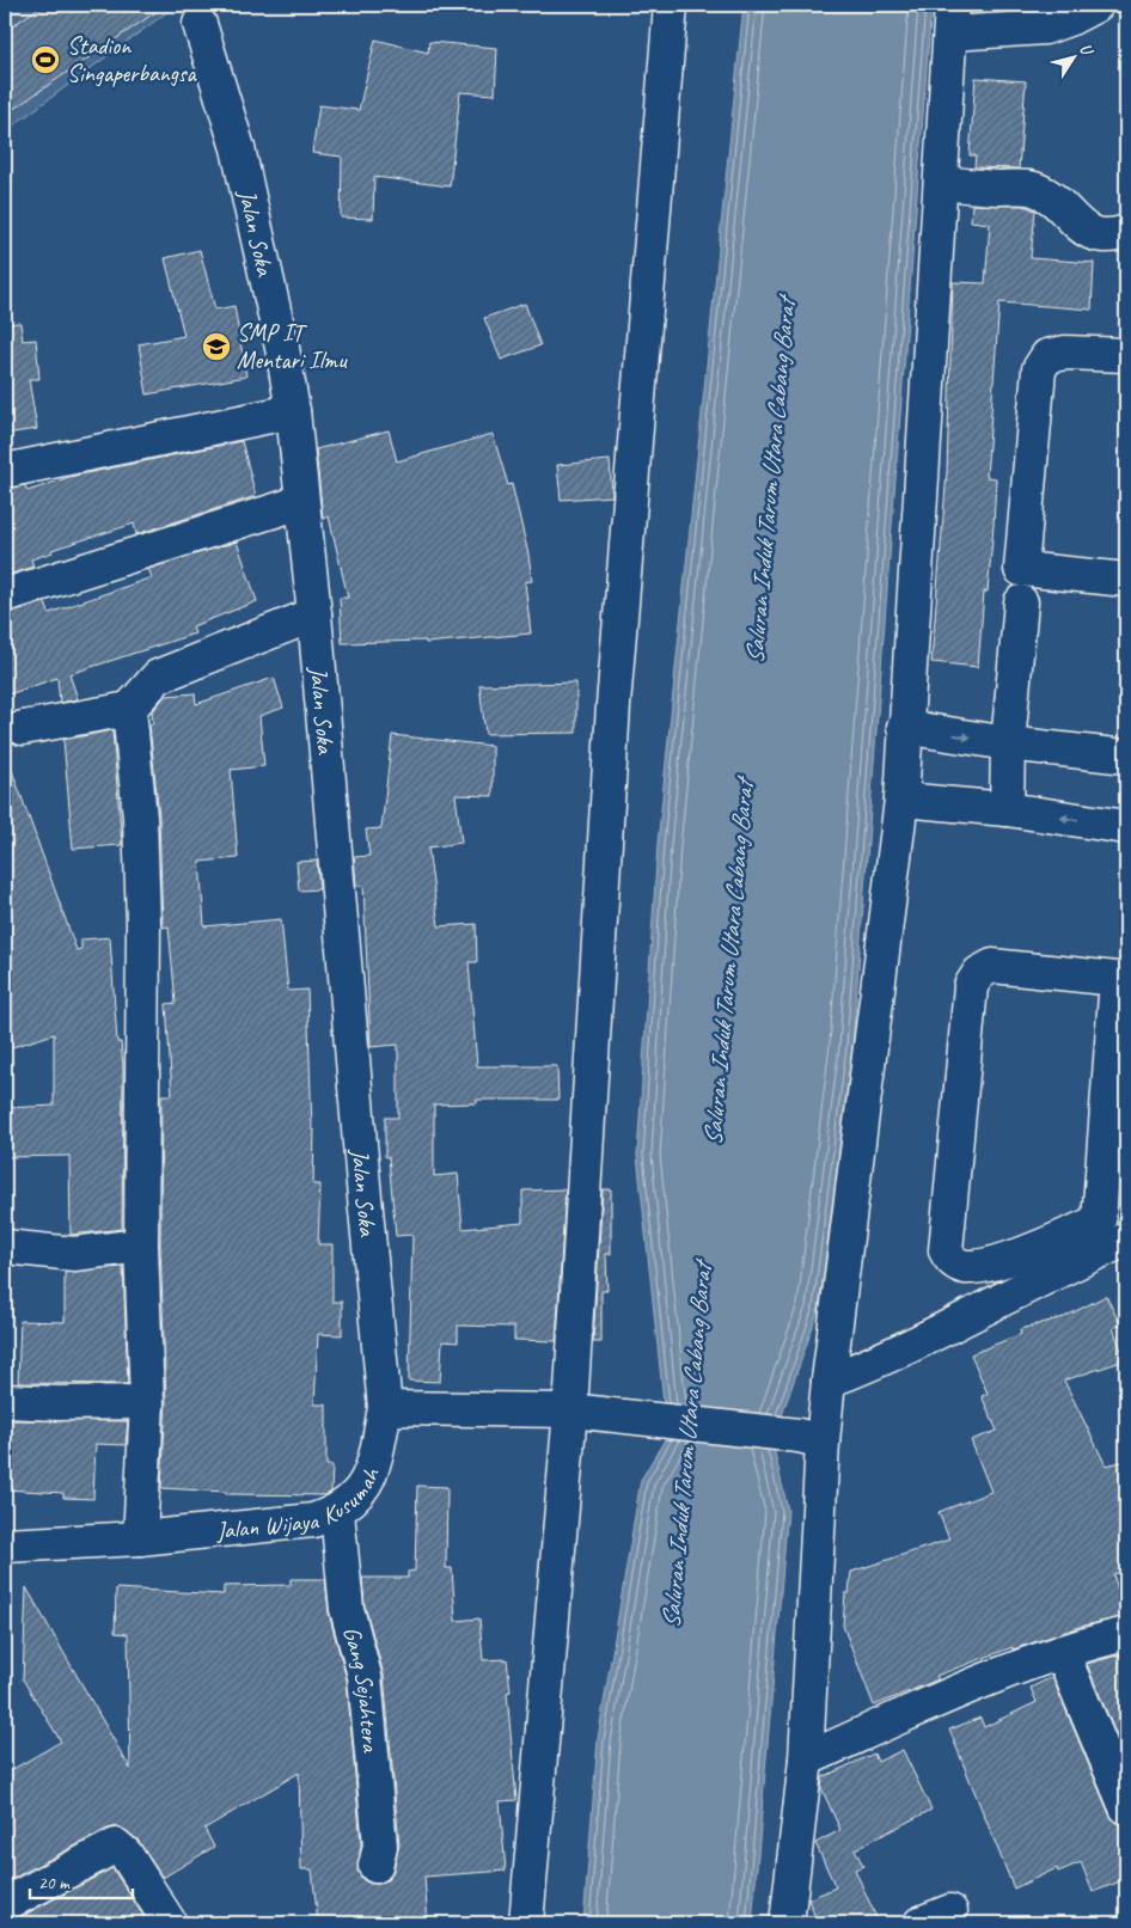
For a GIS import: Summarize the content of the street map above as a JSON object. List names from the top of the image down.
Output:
{
  "streets": {
    "street": ["Jalan Soka", "Jalan Wijaya Kusumah", "Gang Sejahtera"]
  },
  "crossings": [
    ["Jalan Soka", "Jalan Wijaya Kusumah"],
    ["Jalan Wijaya Kusumah", "Gang Sejahtera"]
  ],
  "water": ["Saluran Induk Tarum Utara Cabang Barat"],
  "places": {
    "sports": ["Stadion Singaperbangsa"],
    "school or university": ["SMP IT Mentari Ilmu"]
  },
  "scale_bar": "20 m",
  "north": "top right"
}
